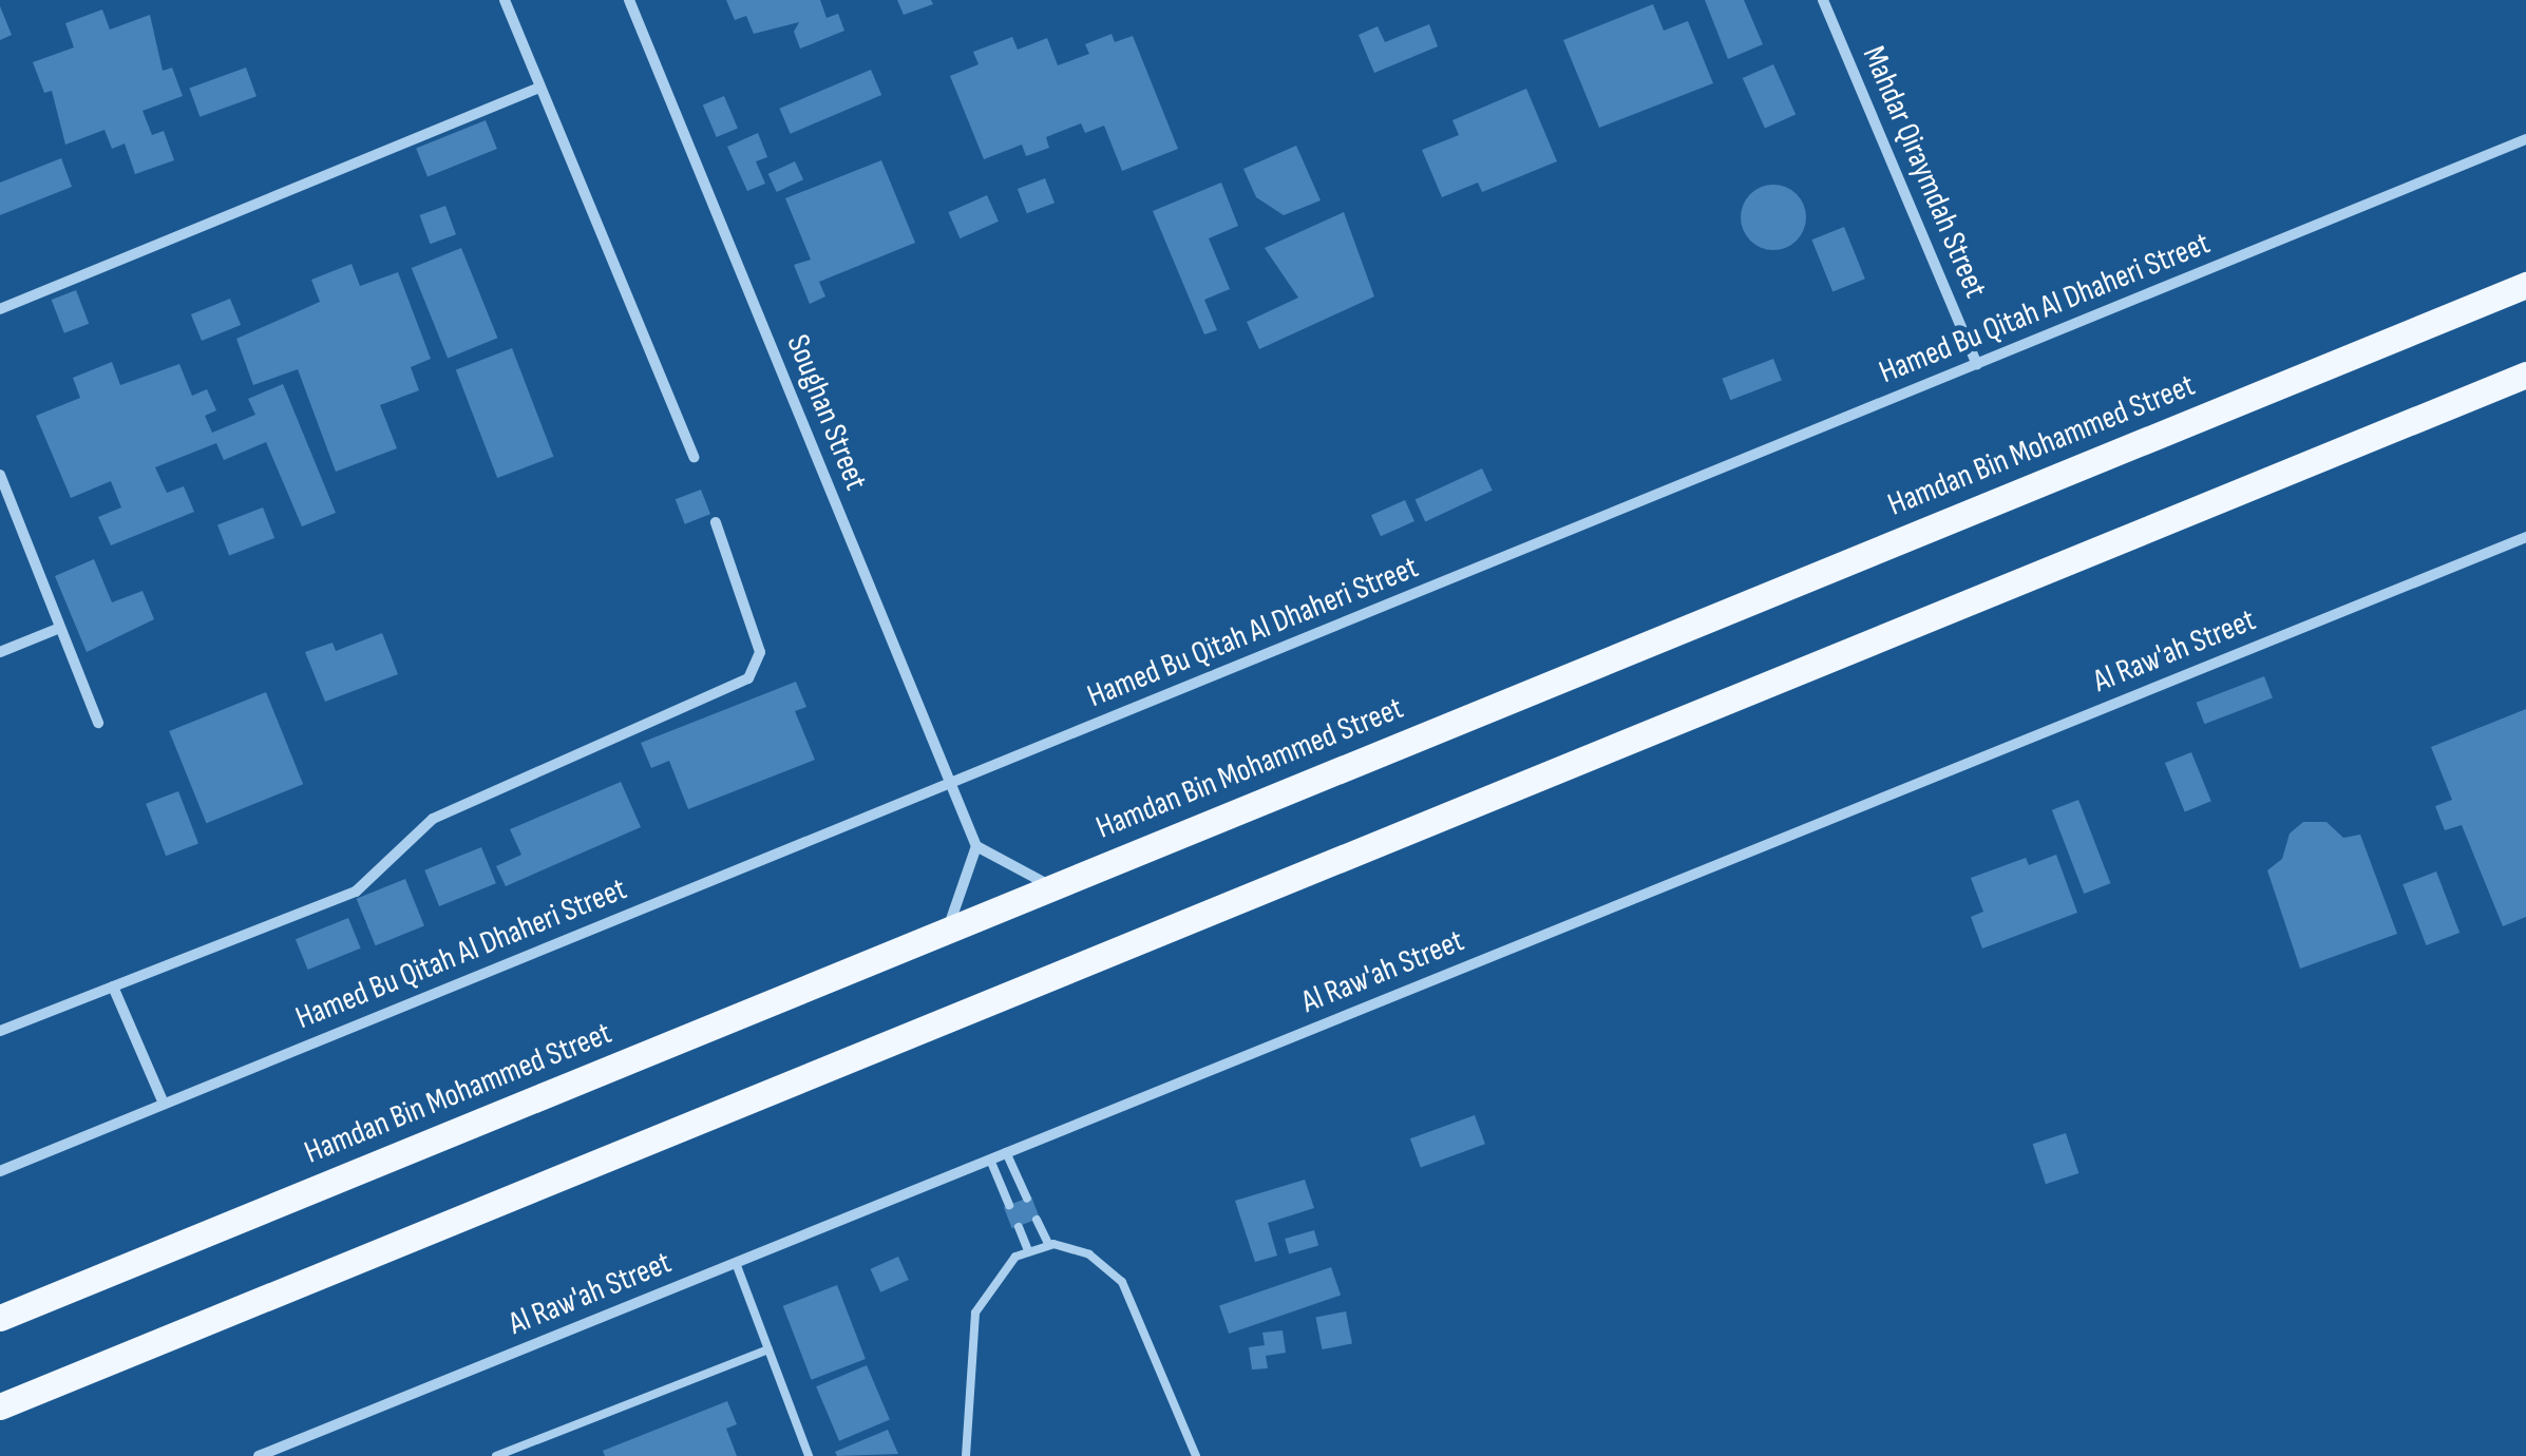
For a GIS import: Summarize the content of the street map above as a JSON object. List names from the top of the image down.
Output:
{
  "streets": {
    "main road": ["Hamdan Bin Mohammed Street"],
    "street": [
      "Mahdar Qiraymdah Street",
      "Hamed Bu Qitah Al Dhaheri Street",
      "Soughan Street",
      "Al Raw'ah Street"
    ]
  },
  "crossings": [
    ["Mahdar Qiraymdah Street", "Hamed Bu Qitah Al Dhaheri Street"],
    ["Hamed Bu Qitah Al Dhaheri Street", "Soughan Street"]
  ]
}
